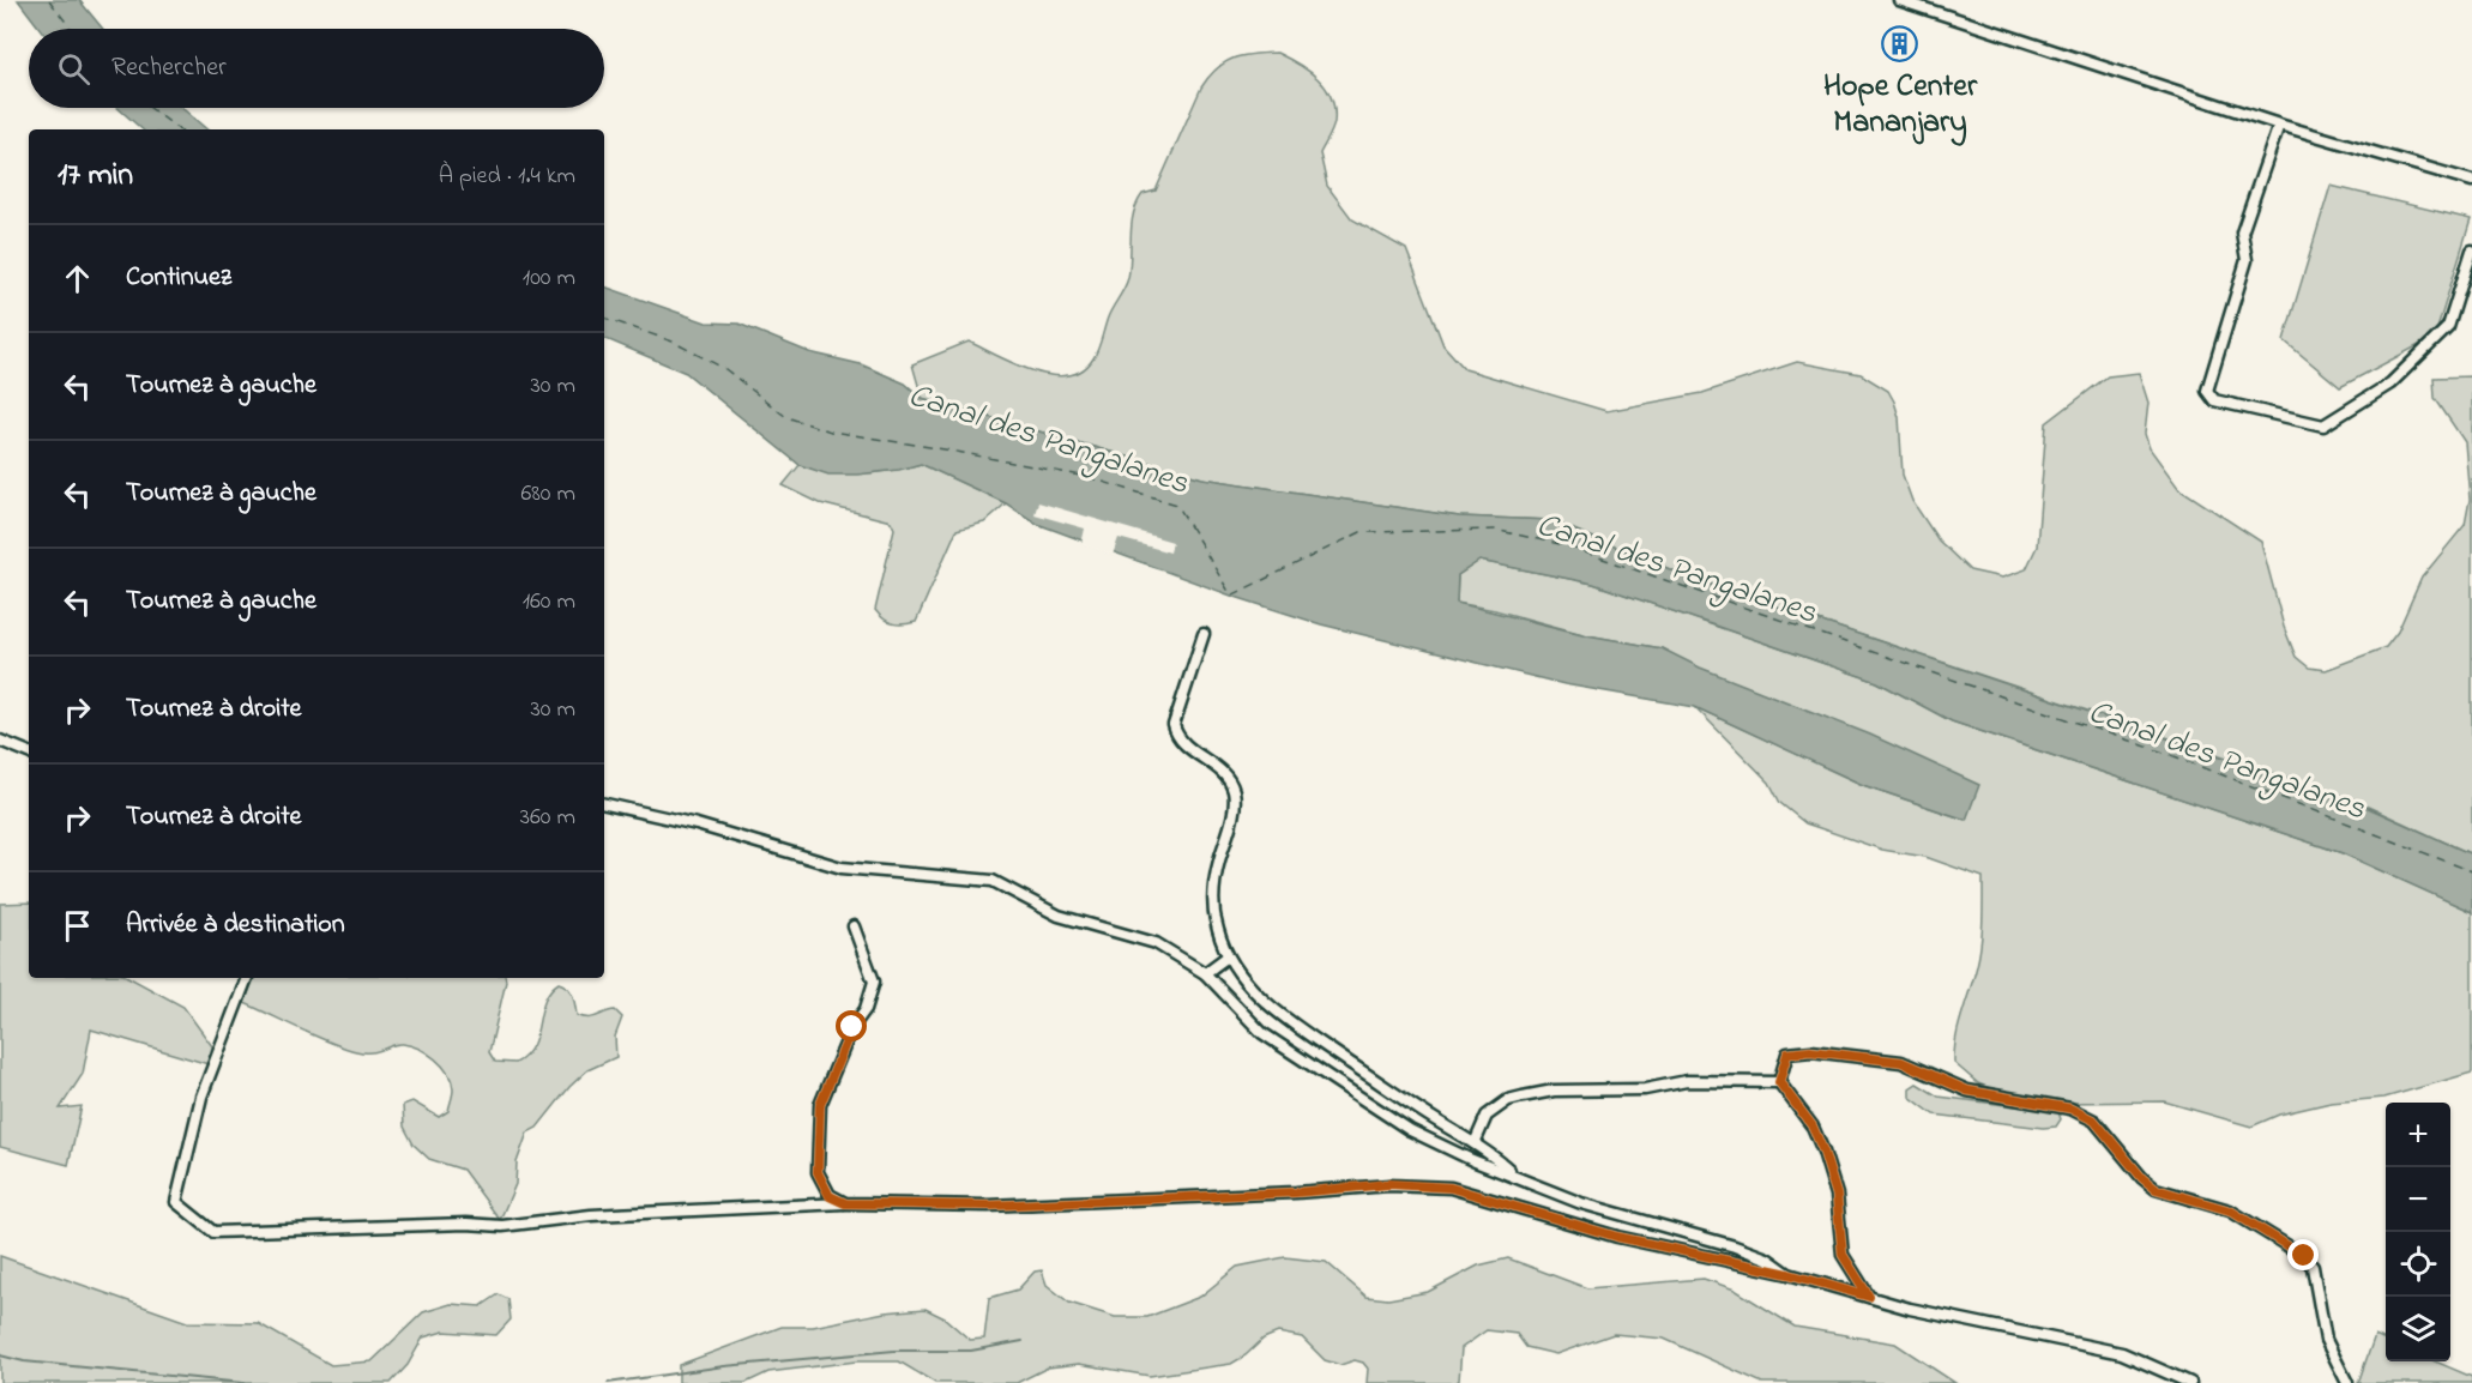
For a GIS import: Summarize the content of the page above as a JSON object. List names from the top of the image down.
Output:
{
  "water": ["Canal des Pangalanes"],
  "places": {
    "building": ["Hope Center Mananjary"]
  },
  "page": {
    "search": "Rechercher",
    "heading": ["17 min", "À pied · 1.4 km"],
    "list": [
      ["Continuez", "100 m"],
      ["Tournez à gauche", "30 m"],
      ["Tournez à gauche", "680 m"],
      ["Tournez à gauche", "160 m"],
      ["Tournez à droite", "30 m"],
      ["Tournez à droite", "360 m"],
      "Arrivée à destination"
    ],
    "map_buttons": ["+", "−"]
  }
}
